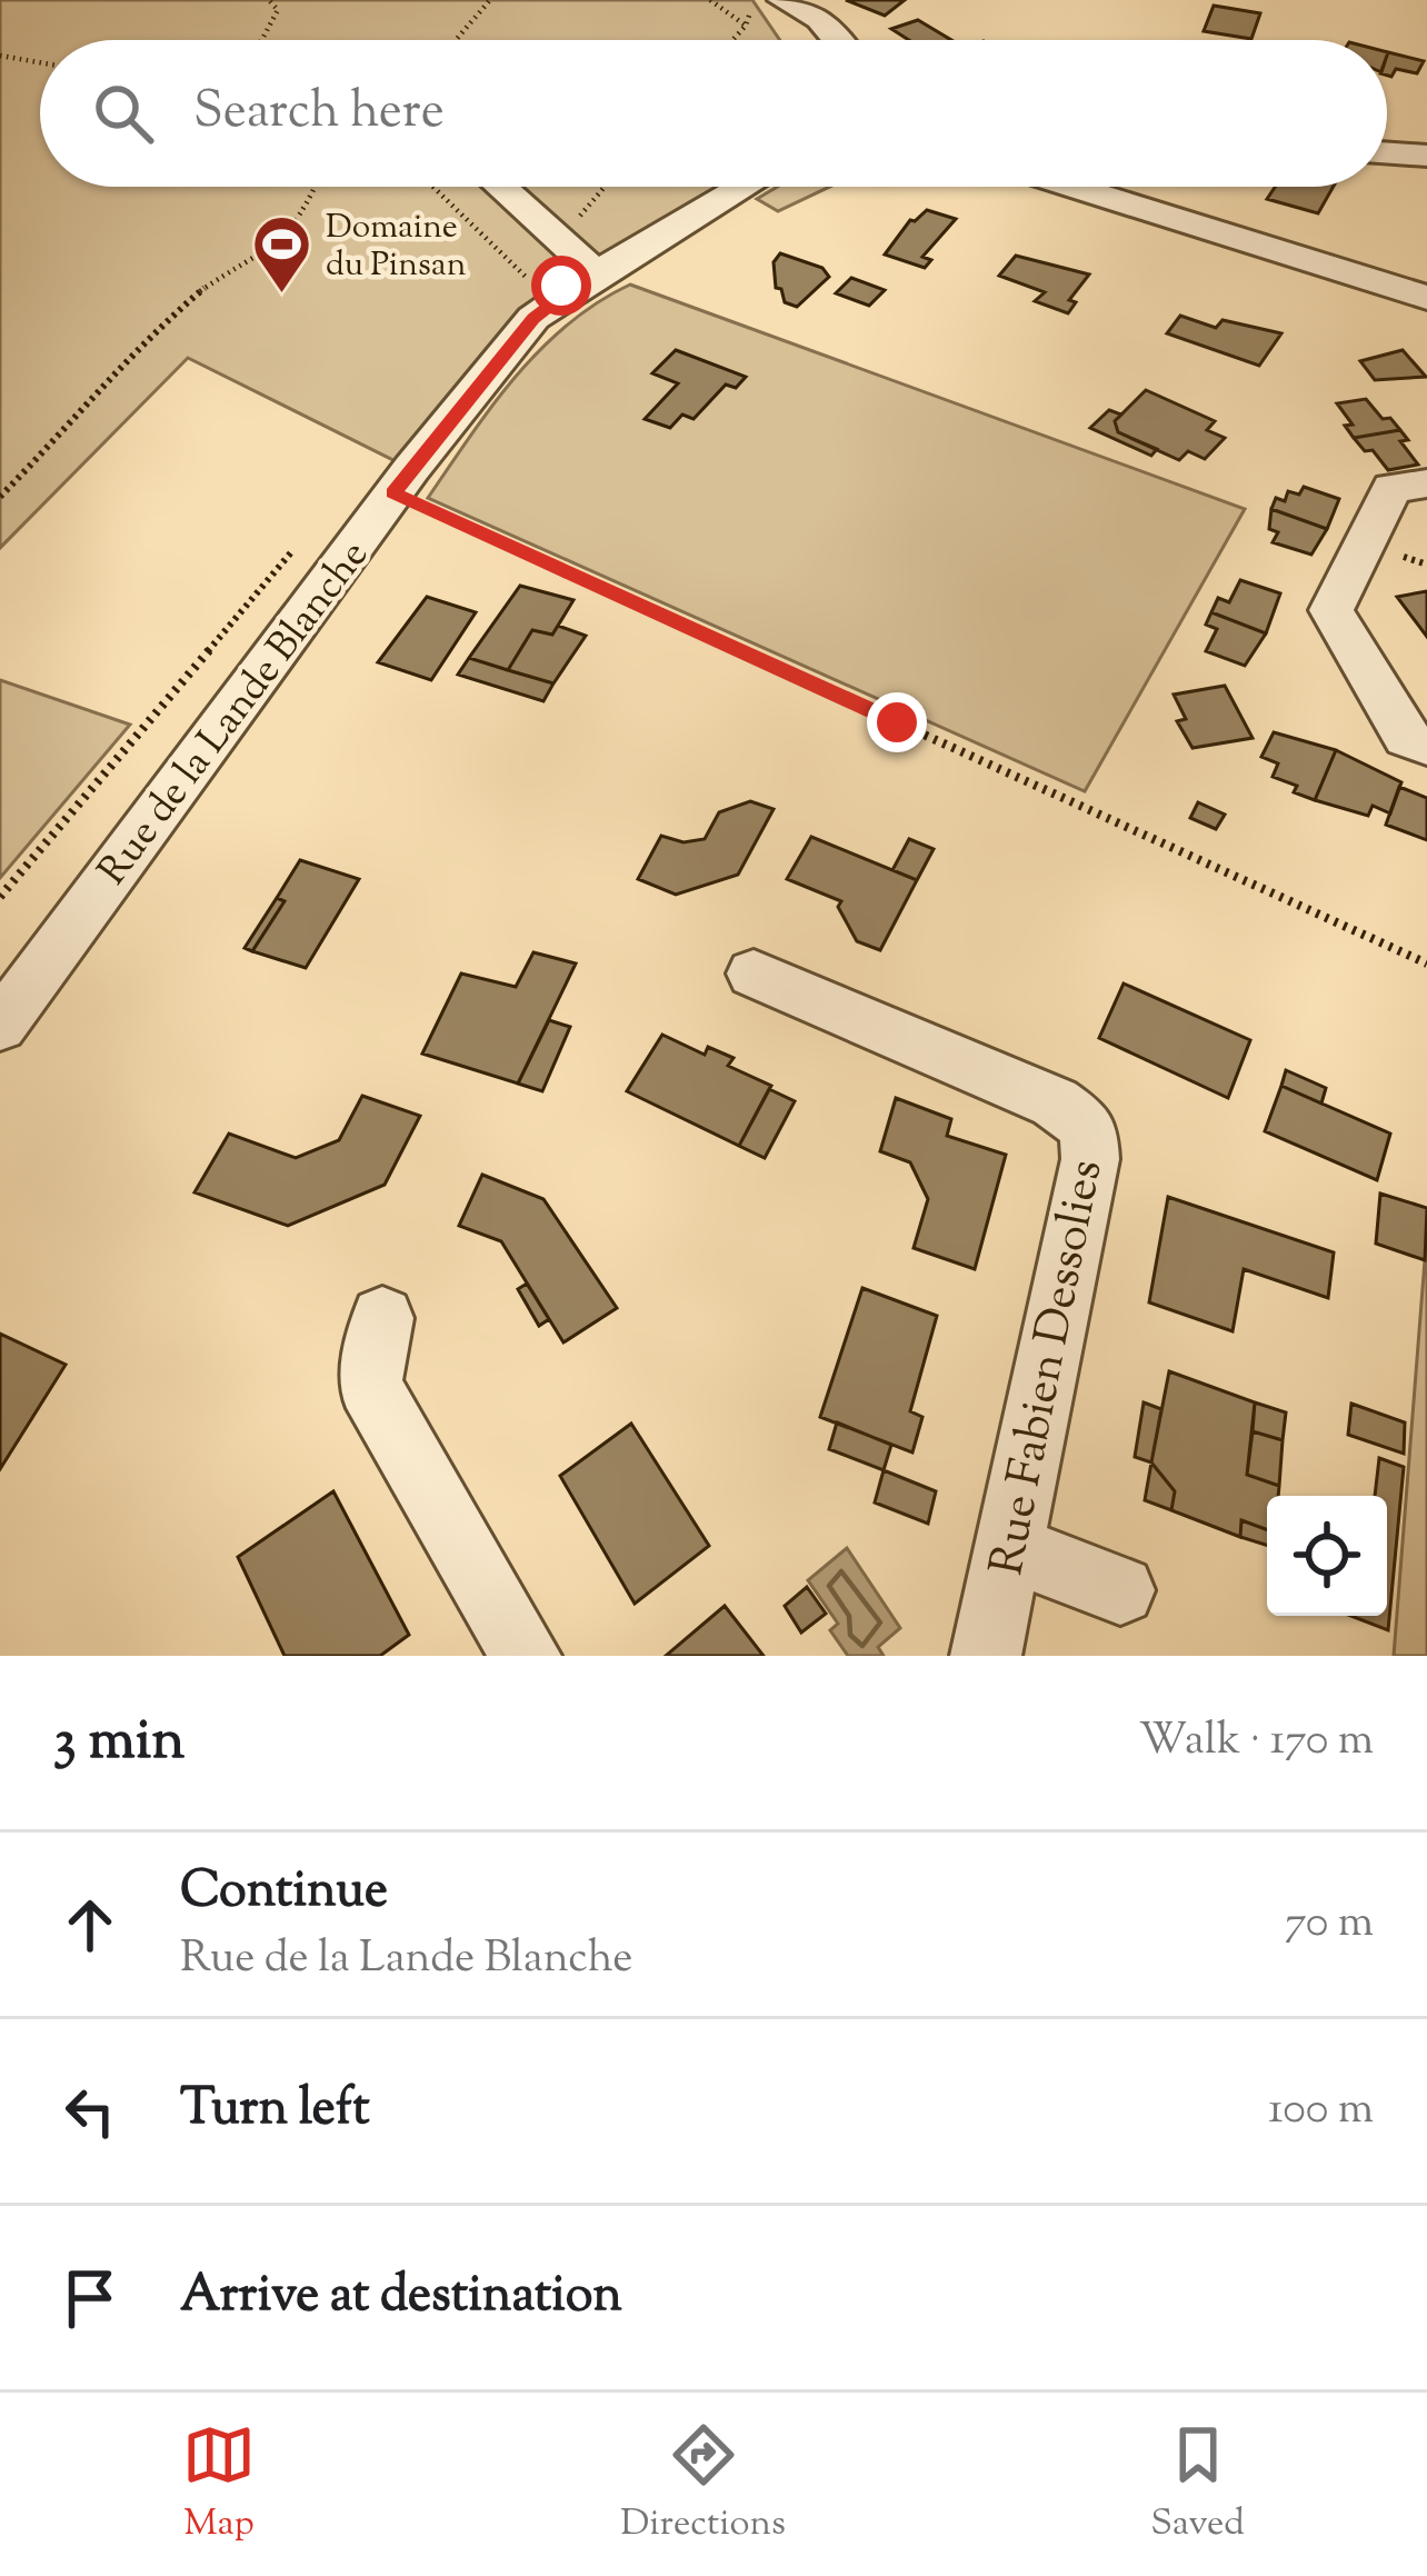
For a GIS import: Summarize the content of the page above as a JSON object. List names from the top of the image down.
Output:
{
  "streets": {
    "street": ["Rue de la Lande Blanche", "Rue Fabien Dessolies"]
  },
  "places": {
    "sports": ["Domaine du Pinsan"]
  },
  "page": {
    "search": "Search here",
    "heading": ["3 min", "Walk · 170 m"],
    "list": [
      ["Continue", "Rue de la Lande Blanche", "70 m"],
      ["Turn left", "100 m"],
      "Arrive at destination"
    ],
    "nav": ["Map", "Directions", "Saved"]
  }
}
